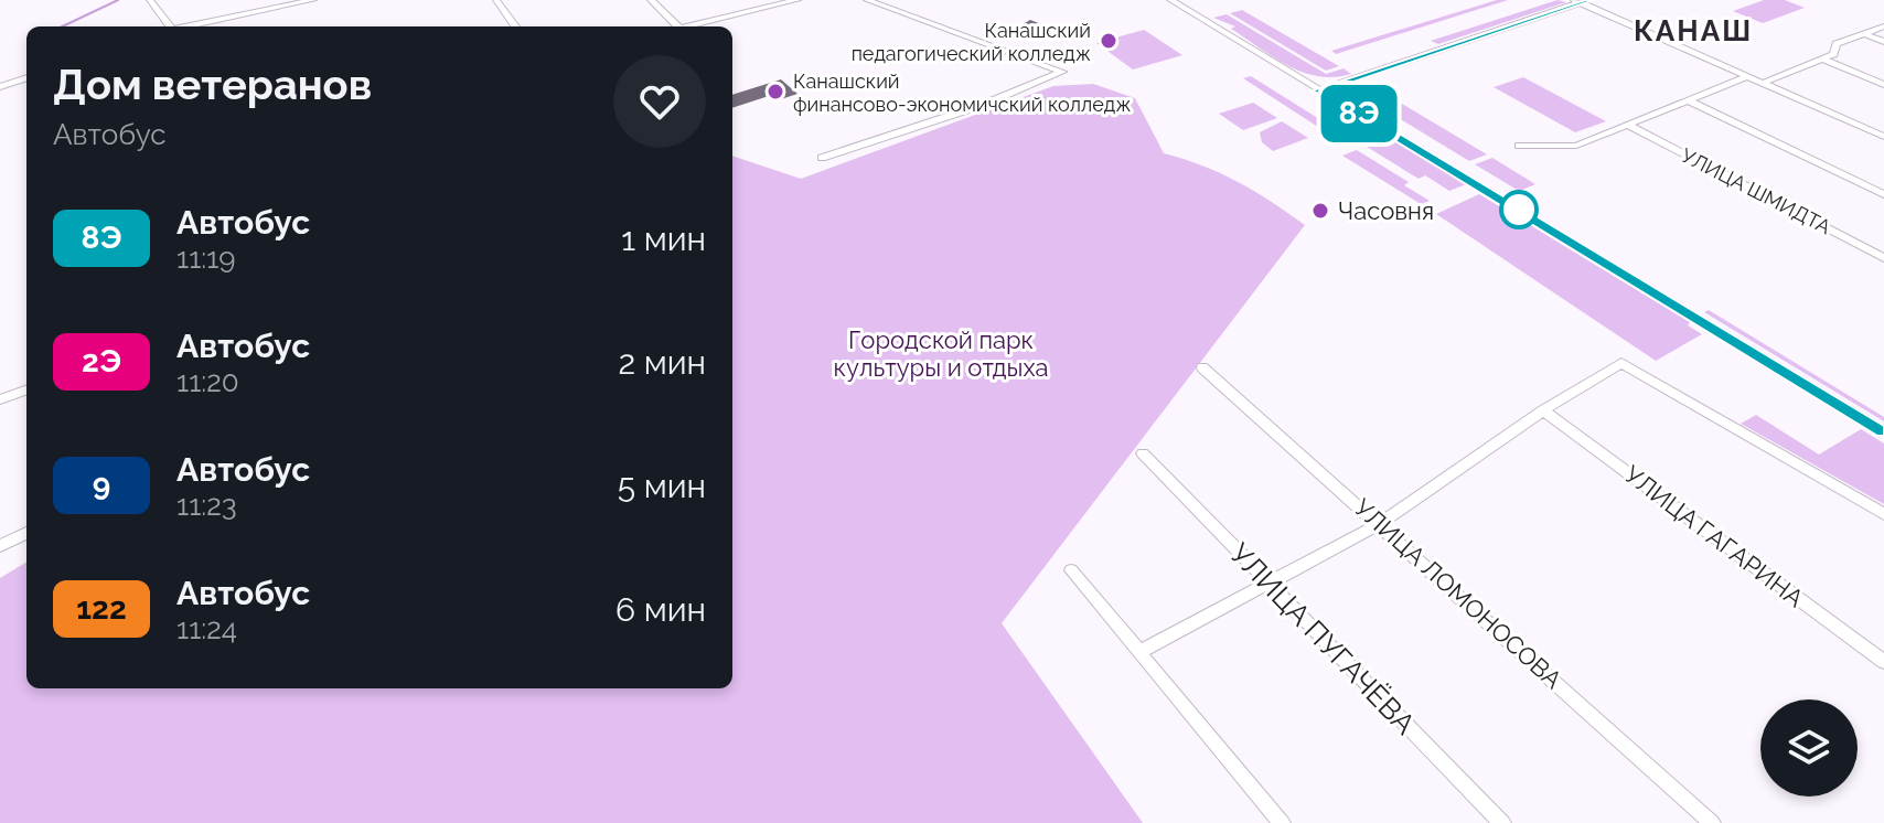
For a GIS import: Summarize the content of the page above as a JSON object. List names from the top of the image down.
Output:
{
  "streets": {
    "street": [
      "УЛИЦА ШМИДТА",
      "УЛИЦА ГАГАРИНА",
      "УЛИЦА ЛОМОНОСОВА",
      "УЛИЦА ПУГАЧЁВА"
    ]
  },
  "districts": ["КАНАШ"],
  "parks": ["Городской парк культуры и отдыха"],
  "places": ["Канашский педагогический колледж", "Канашский финансово-экономичский колледж", "Часовня"],
  "lines": ["bus line 8Э"],
  "page": {
    "on_map": "8Э",
    "heading": ["Дом ветеранов", "Автобус"],
    "list": [
      {
        "mark": "8Э",
        "name": "Автобус",
        "note": "11:19",
        "value": "1 мин"
      },
      {
        "mark": "2Э",
        "name": "Автобус",
        "note": "11:20",
        "value": "2 мин"
      },
      {
        "mark": "9",
        "name": "Автобус",
        "note": "11:23",
        "value": "5 мин"
      },
      {
        "mark": "122",
        "name": "Автобус",
        "note": "11:24",
        "value": "6 мин"
      }
    ]
  }
}
